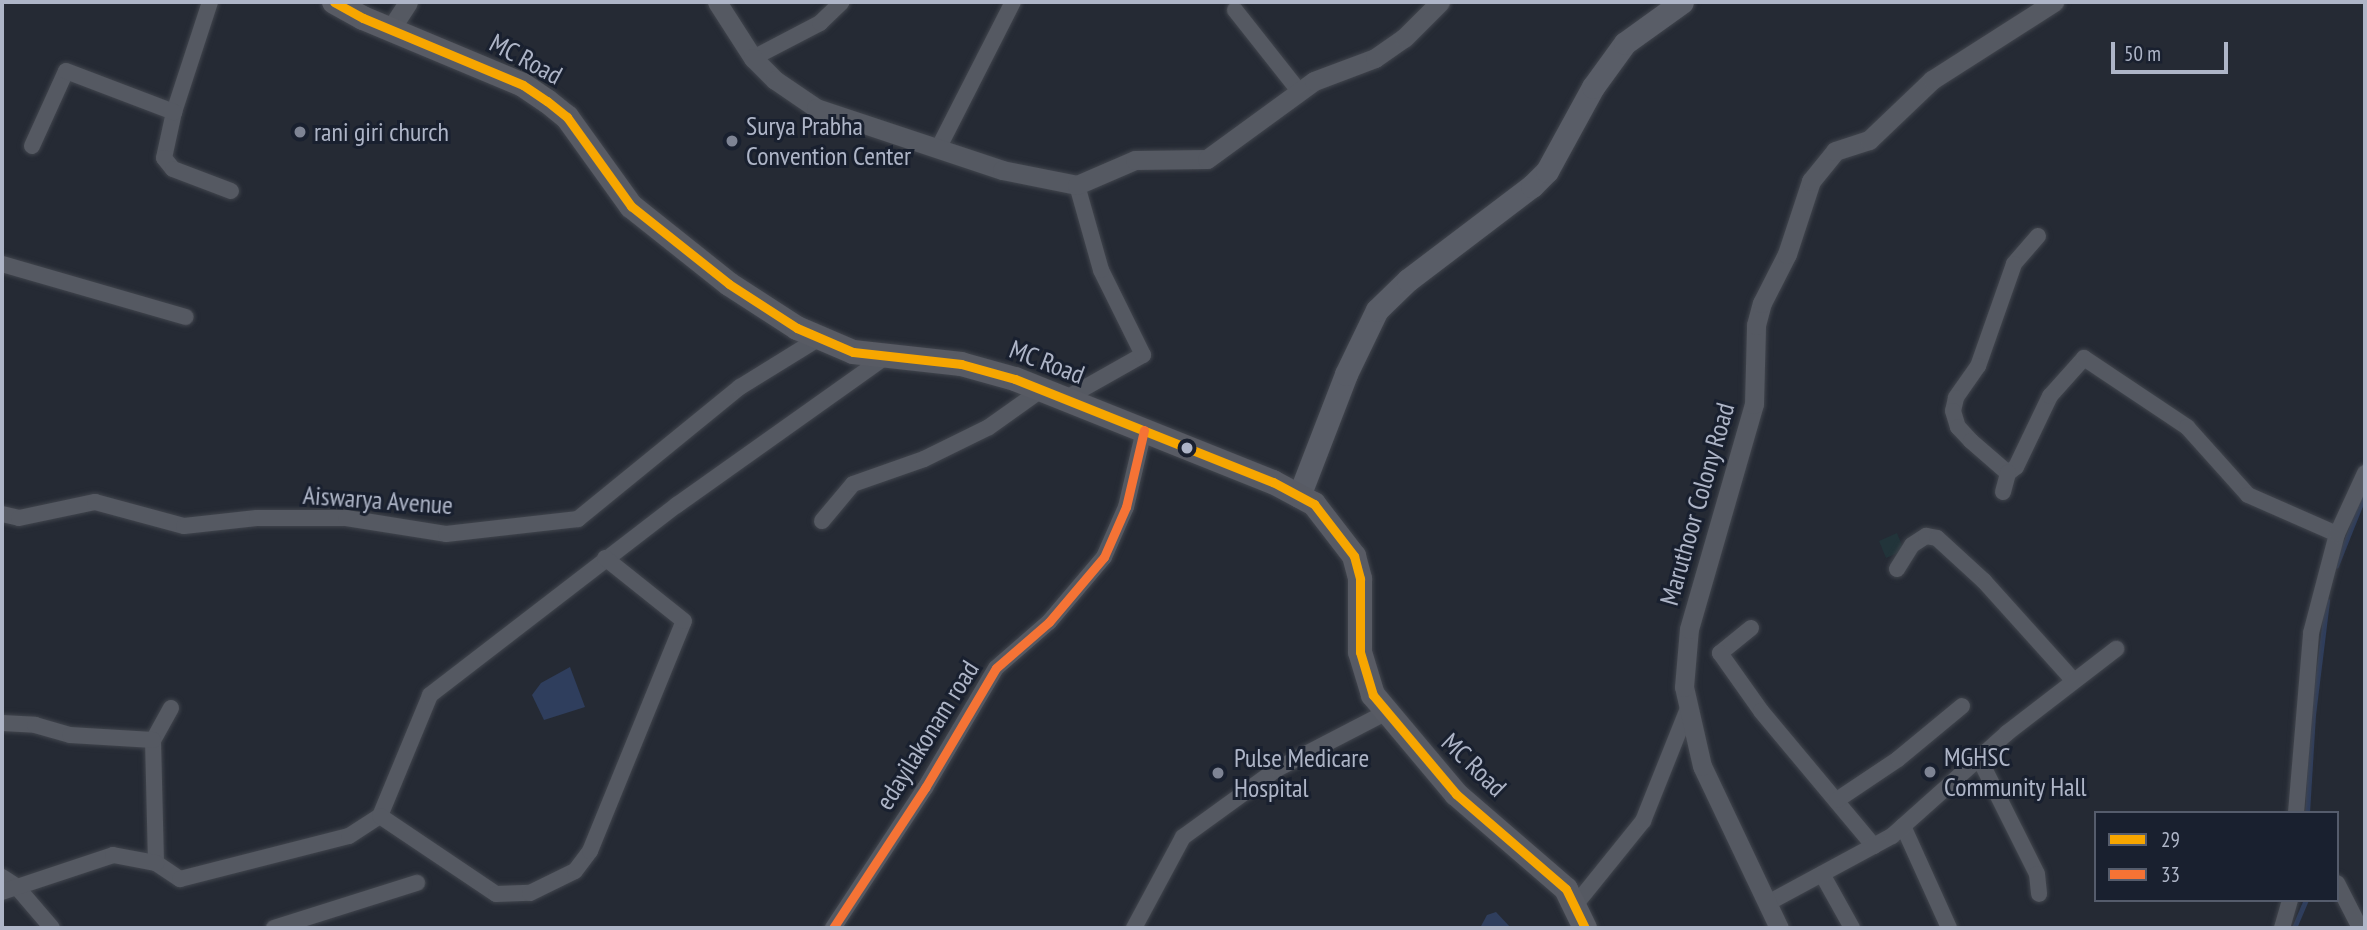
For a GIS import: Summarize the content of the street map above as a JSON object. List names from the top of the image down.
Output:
{
  "streets": {
    "main road": ["MC Road"],
    "street": ["Aiswarya Avenue", "Maruthoor Colony Road", "edayilakonam road"]
  },
  "crossings": [
    ["MC Road", "Aiswarya Avenue"],
    ["MC Road", "edayilakonam road"]
  ],
  "places": [
    "rani giri church",
    "Surya Prabha Convention Center",
    "MGHSC Community Hall",
    "Pulse Medicare Hospital"
  ],
  "lines": ["transit line 29", "transit line 33"],
  "legend": ["29", "33"],
  "scale_bar": "50 m"
}
